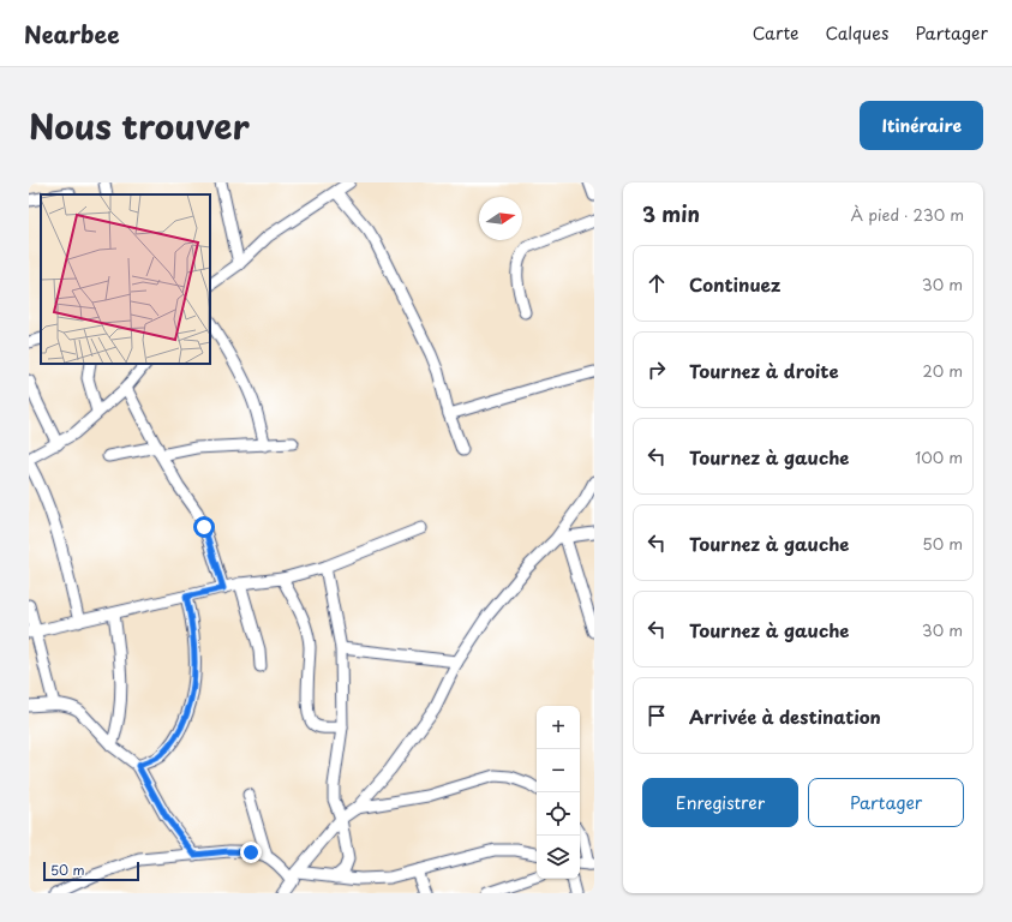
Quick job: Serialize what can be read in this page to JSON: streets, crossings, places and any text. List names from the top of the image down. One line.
{"scale_bar":"50 m","north":"right","page":{"header":"Nearbee","nav":["Carte","Calques","Partager"],"title":"Nous trouver","buttons":["Itinéraire",["Enregistrer","Partager"]],"heading":["3 min","À pied · 230 m"],"list":[["Continuez","30 m"],["Tournez à droite","20 m"],["Tournez à gauche","100 m"],["Tournez à gauche","50 m"],["Tournez à gauche","30 m"],"Arrivée à destination"],"map_buttons":["+","−"],"scale":"50 m"}}
